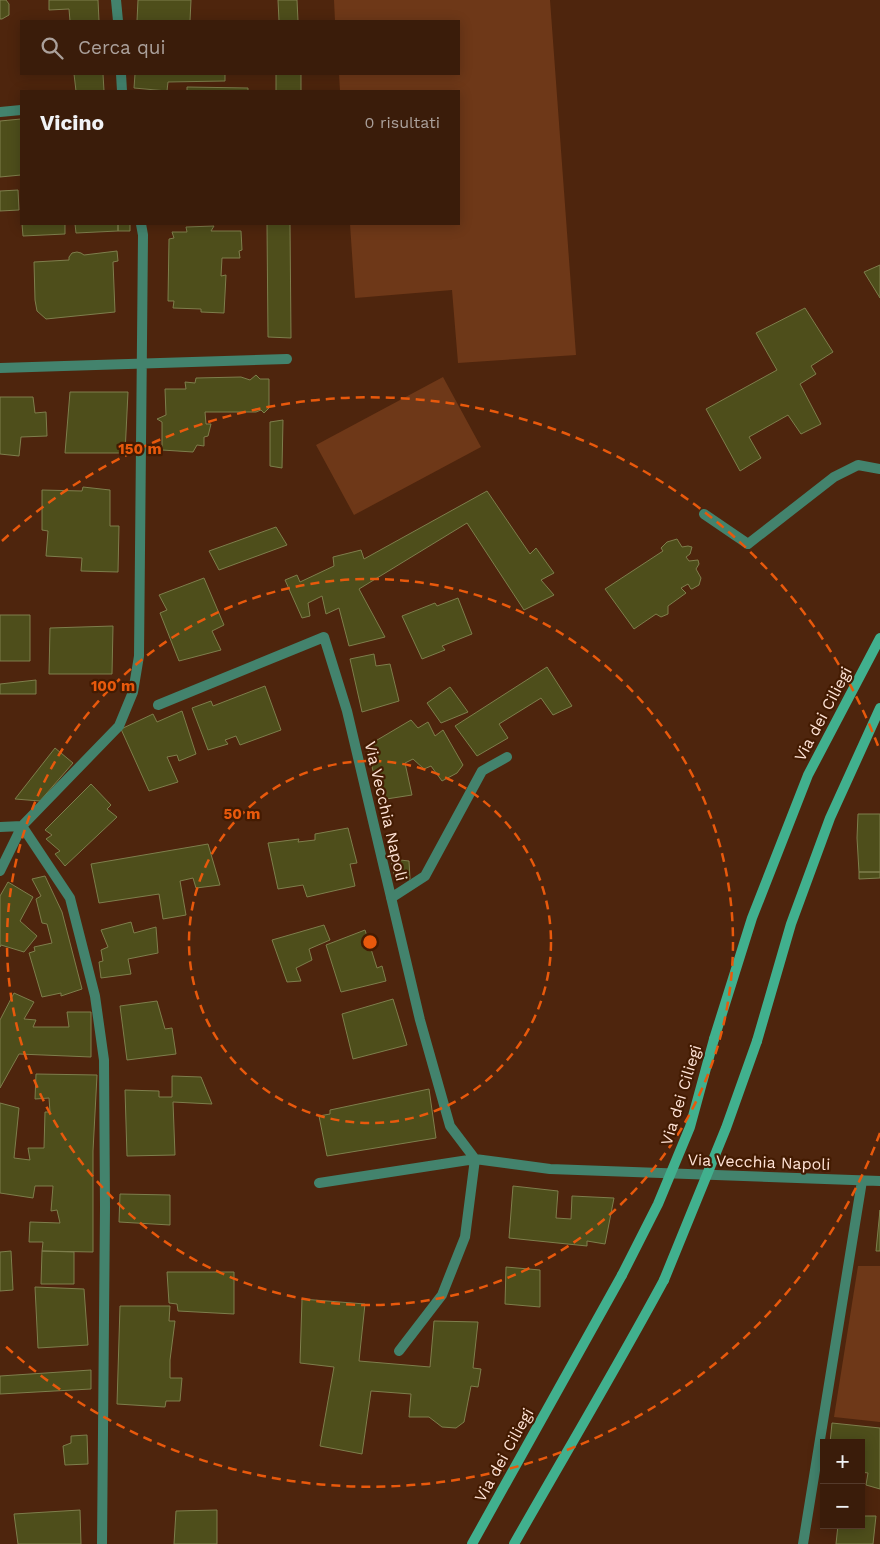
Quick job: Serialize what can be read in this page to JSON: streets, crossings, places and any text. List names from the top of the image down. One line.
{"streets":{"main road":["Via dei Ciliegi"],"street":["Via Vecchia Napoli"]},"page":{"search":"Cerca qui","heading":["Vicino","0 risultati"],"map_buttons":["+","−"]},"rings":["150 m","100 m","50 m"]}
